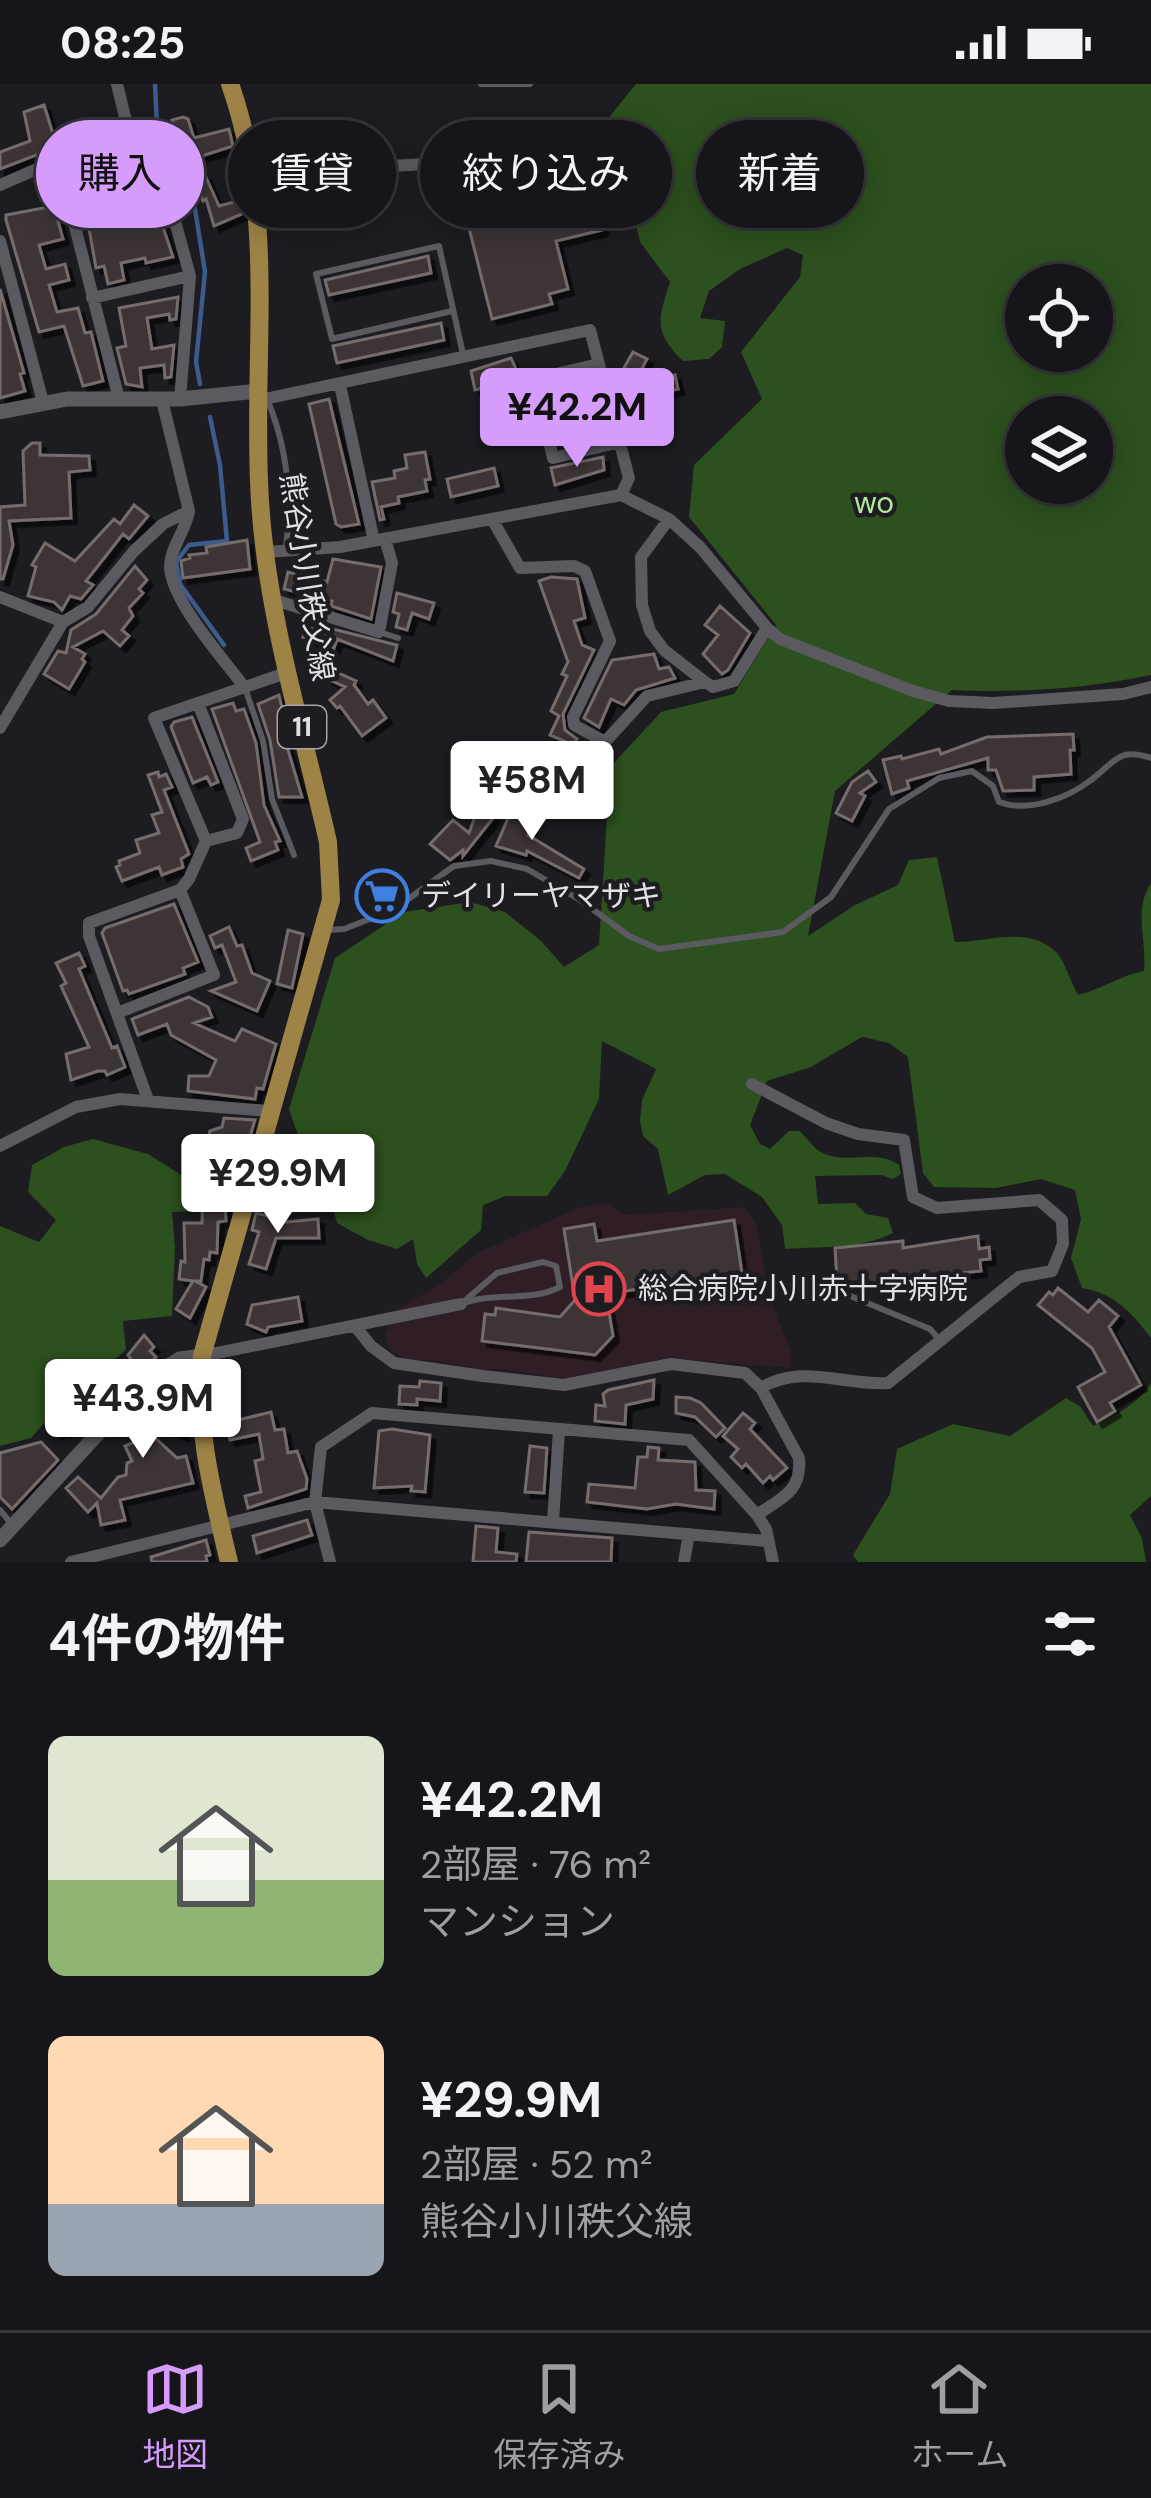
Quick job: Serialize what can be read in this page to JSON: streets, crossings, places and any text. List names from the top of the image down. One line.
{"streets":{"main road":["熊谷小川秩父線","11"]},"parks":["wo"],"places":{"supermarket":["デイリーヤマザキ"],"hospital":["総合病院小川赤十字病院"]},"page":{"status":"08:25","chip":["購入","賃貸","絞り込み","新着"],"price":["¥42.2M","¥58M","¥29.9M","¥43.9M"],"heading":"4件の物件","list":[{"name":"¥42.2M","note":"2部屋 · 76 m² · マンション"},{"name":"¥29.9M","note":"2部屋 · 52 m² · 熊谷小川秩父線"}],"tabs":["地図","保存済み","ホーム"]}}
